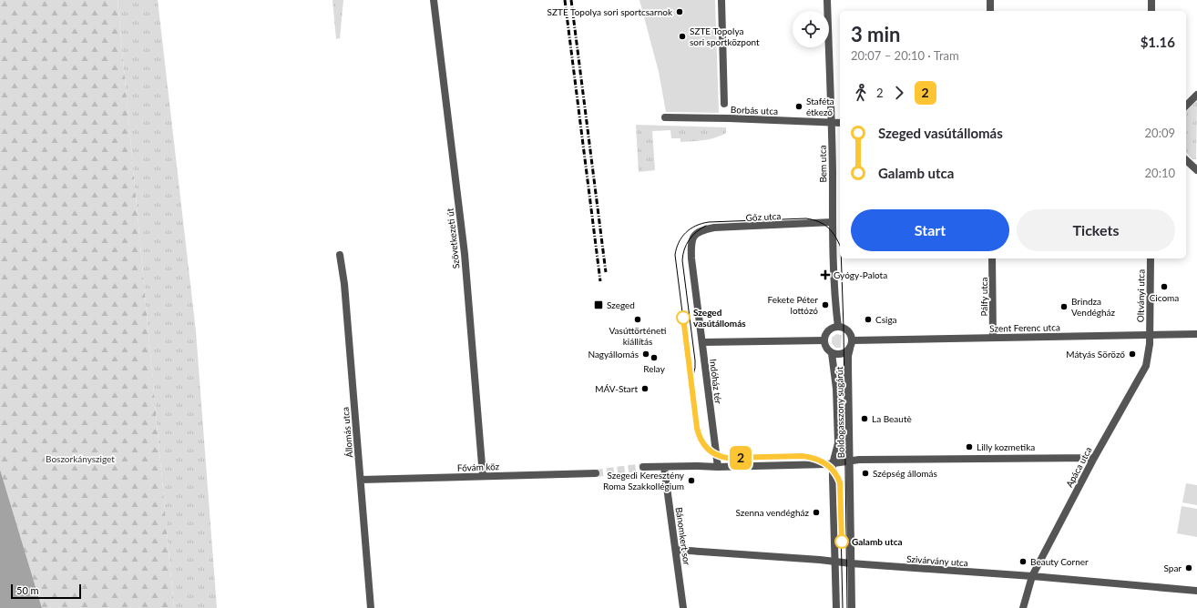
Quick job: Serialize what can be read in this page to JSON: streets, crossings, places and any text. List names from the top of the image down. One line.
{"streets":{"street":["Borbás utca","Bem utca","Gőz utca","Szövetkezeti út","Oltványi utca","Pálfy utca","Szent Ferenc utca","Indóház tér","Boldogasszony sugárút","Állomás utca","Fővám köz","Apáca utca","Bánomkert sor","Szivárvány utca"]},"crossings":[["Borbás utca","Bem utca"],["Bem utca","Gőz utca"],["Bem utca","Szent Ferenc utca"],["Bem utca","Boldogasszony sugárút"],["Gőz utca","Indóház tér"],["Szövetkezeti út","Fővám köz"],["Oltványi utca","Szent Ferenc utca"],["Oltványi utca","Apáca utca"],["Pálfy utca","Szent Ferenc utca"],["Szent Ferenc utca","Boldogasszony sugárút"],["Szent Ferenc utca","Apáca utca"],["Boldogasszony sugárút","Szivárvány utca"],["Állomás utca","Fővám köz"],["Apáca utca","Szivárvány utca"],["Bánomkert sor","Szivárvány utca"]],"parks":["Boszorkánysziget"],"places":{"other":["SZTE Topolya sori sportcsarnok","SZTE Topolya sori sportközpont","Staféta étkező","Cicoma","Fekete Péter lottózó","Brindza Vendégház","Szeged vasútállomás","Vasúttörténeti kiállítás","Csiga","Nagyállomás","Mátyás Söröző","Relay","MÁV-Start","La Beautè","Lilly kozmetika","Szépség állomás","Szegedi Keresztény Roma Szakkollégium","Szenna vendégház","Galamb utca","Beauty Corner","Spar"],"health":["Gyógy-Palota"],"transit":["Szeged"]},"lines":["tram line 2"],"scale_bar":"50 m","page":{"on_map":"2","heading":["3 min","20:07 – 20:10 · Tram","$1.16"],"legs":["2","2"],"list":[{"name":"Szeged vasútállomás","value":"20:09"},{"name":"Galamb utca","value":"20:10"}],"buttons":["Start","Tickets"],"scale":"50 m"}}
